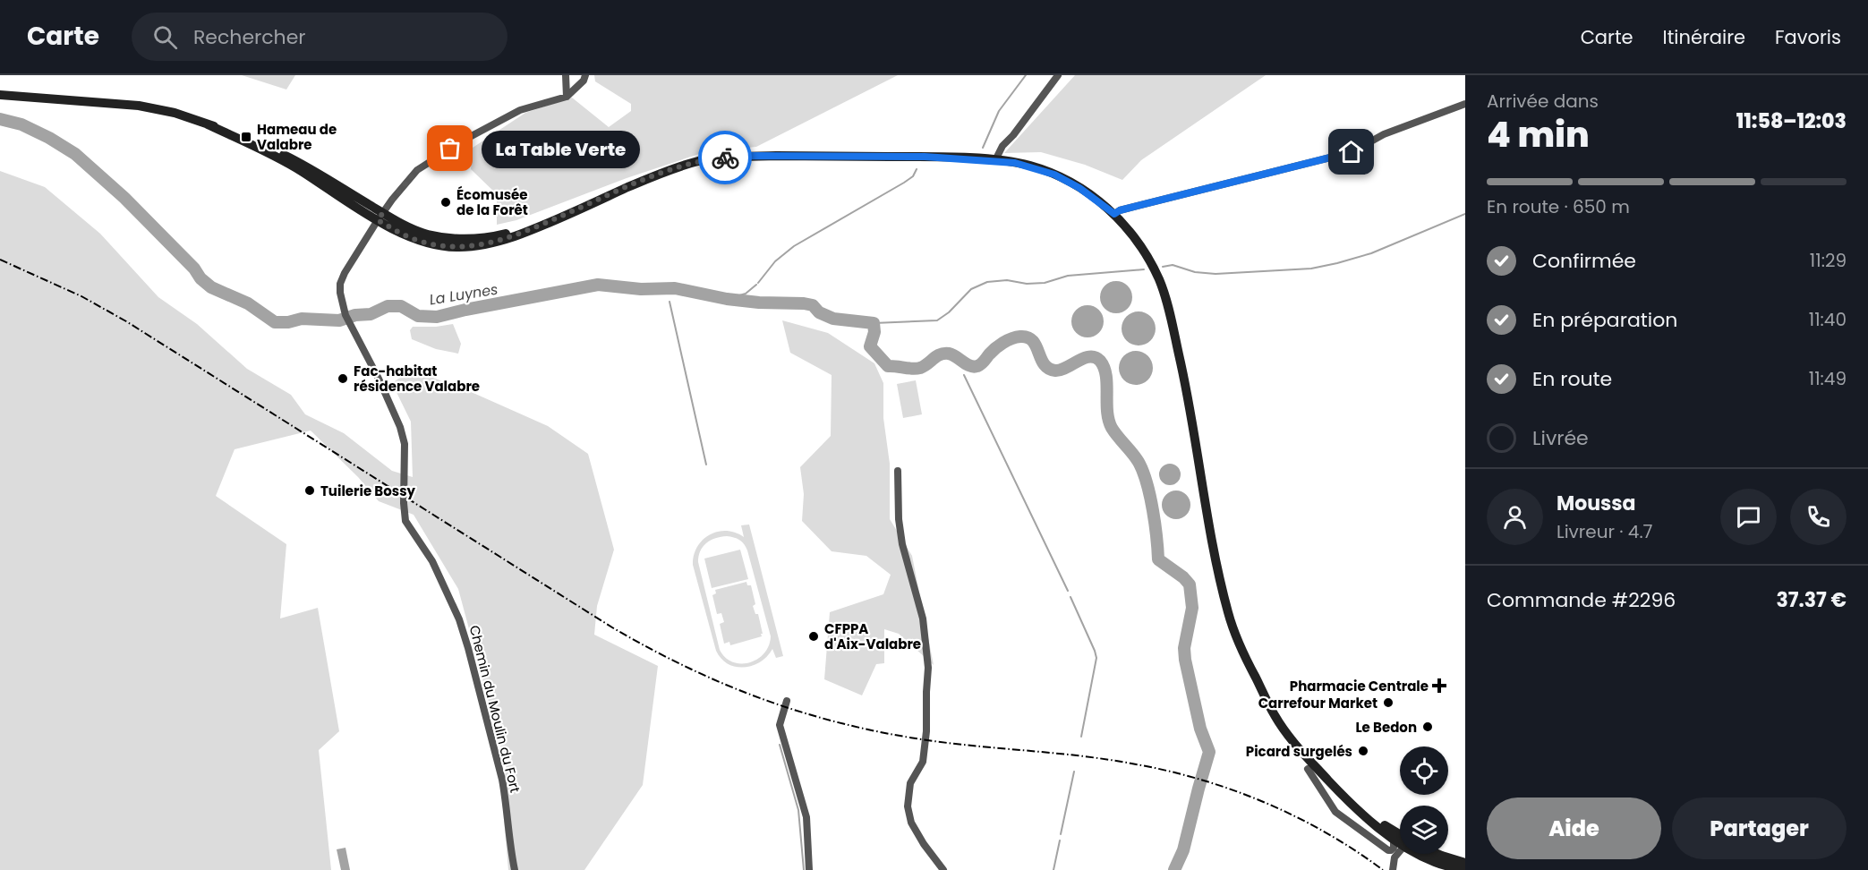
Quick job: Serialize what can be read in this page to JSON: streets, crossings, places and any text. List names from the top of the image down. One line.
{"streets":{"street":["Chemin du Moulin du Fort"]},"water":["La Luynes"],"places":{"transit":["Hameau de Valabre"],"other":["La Table Verte","Écomusée de la Forêt","Fac-habitat résidence Valabre","Tuilerie Bossy","CFPPA d'Aix-Valabre","Carrefour Market","Le Bedon","Picard surgelés"],"health":["Pharmacie Centrale"]},"page":{"header":"Carte","search":"Rechercher","nav":["Carte","Itinéraire","Favoris"],"heading":["4 min","Arrivée dans","11:58–12:03"],"panel":["Moussa","Livreur · 4.7","Commande #2296","37.37 €"],"bubble":"La Table Verte","bar":"En route · 650 m","list":[["Confirmée","11:29"],["En préparation","11:40"],["En route","11:49"],"Livrée"],"buttons":["Aide","Partager"]}}
